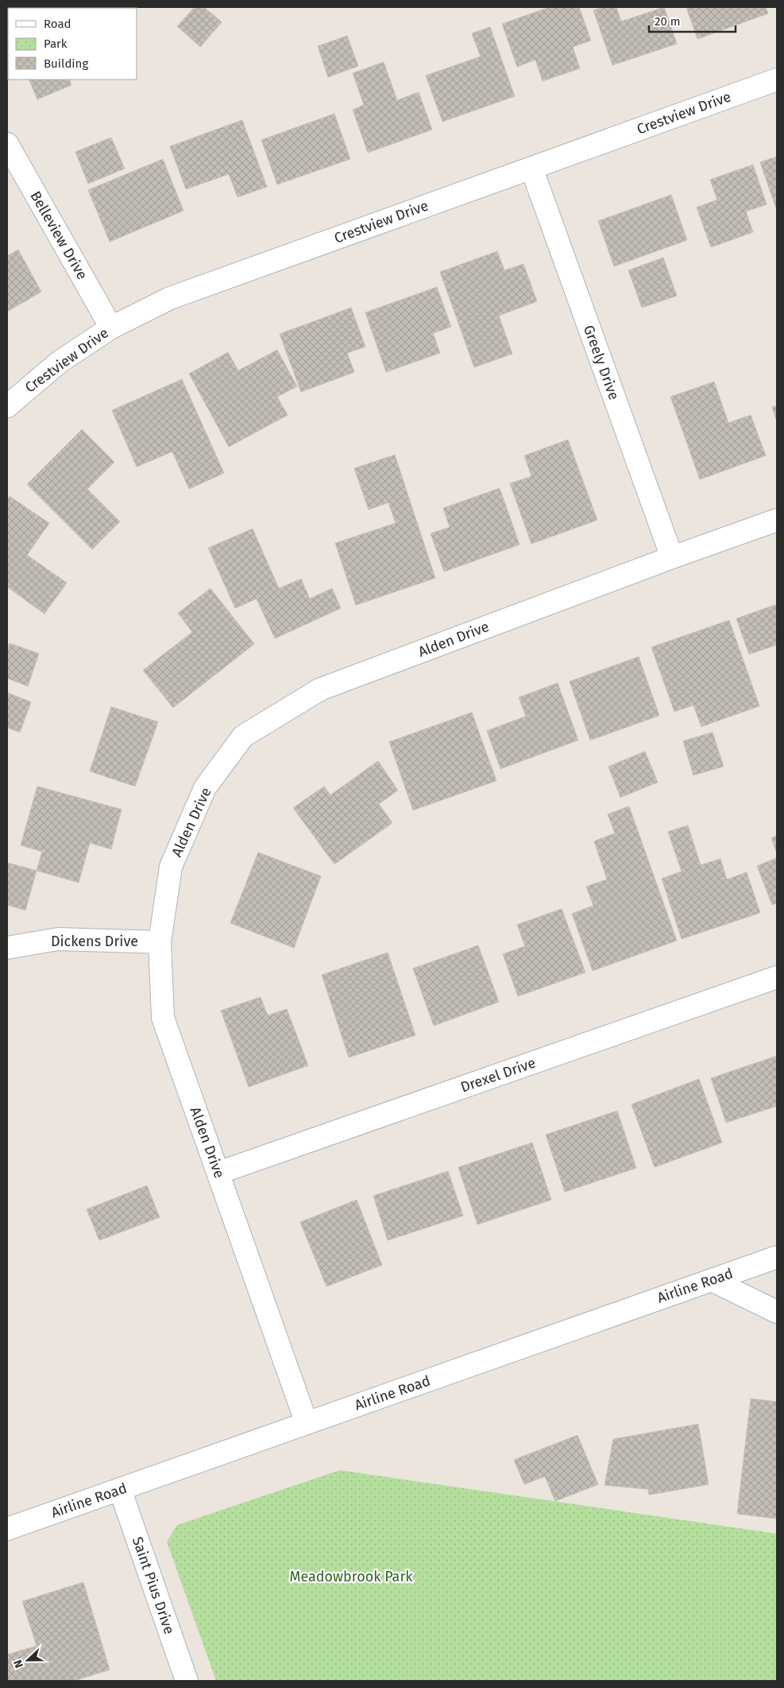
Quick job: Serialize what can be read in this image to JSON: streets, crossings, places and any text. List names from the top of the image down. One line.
{"streets":{"street":["Crestview Drive","Belleview Drive","Greely Drive","Alden Drive","Dickens Drive","Drexel Drive","Airline Road","Saint Pius Drive"]},"crossings":[["Crestview Drive","Belleview Drive"],["Crestview Drive","Greely Drive"],["Greely Drive","Alden Drive"],["Alden Drive","Dickens Drive"],["Alden Drive","Drexel Drive"],["Alden Drive","Airline Road"],["Airline Road","Saint Pius Drive"]],"parks":["Meadowbrook Park"],"legend":["Road","Park","Building"],"scale_bar":"20 m","north":"left"}
